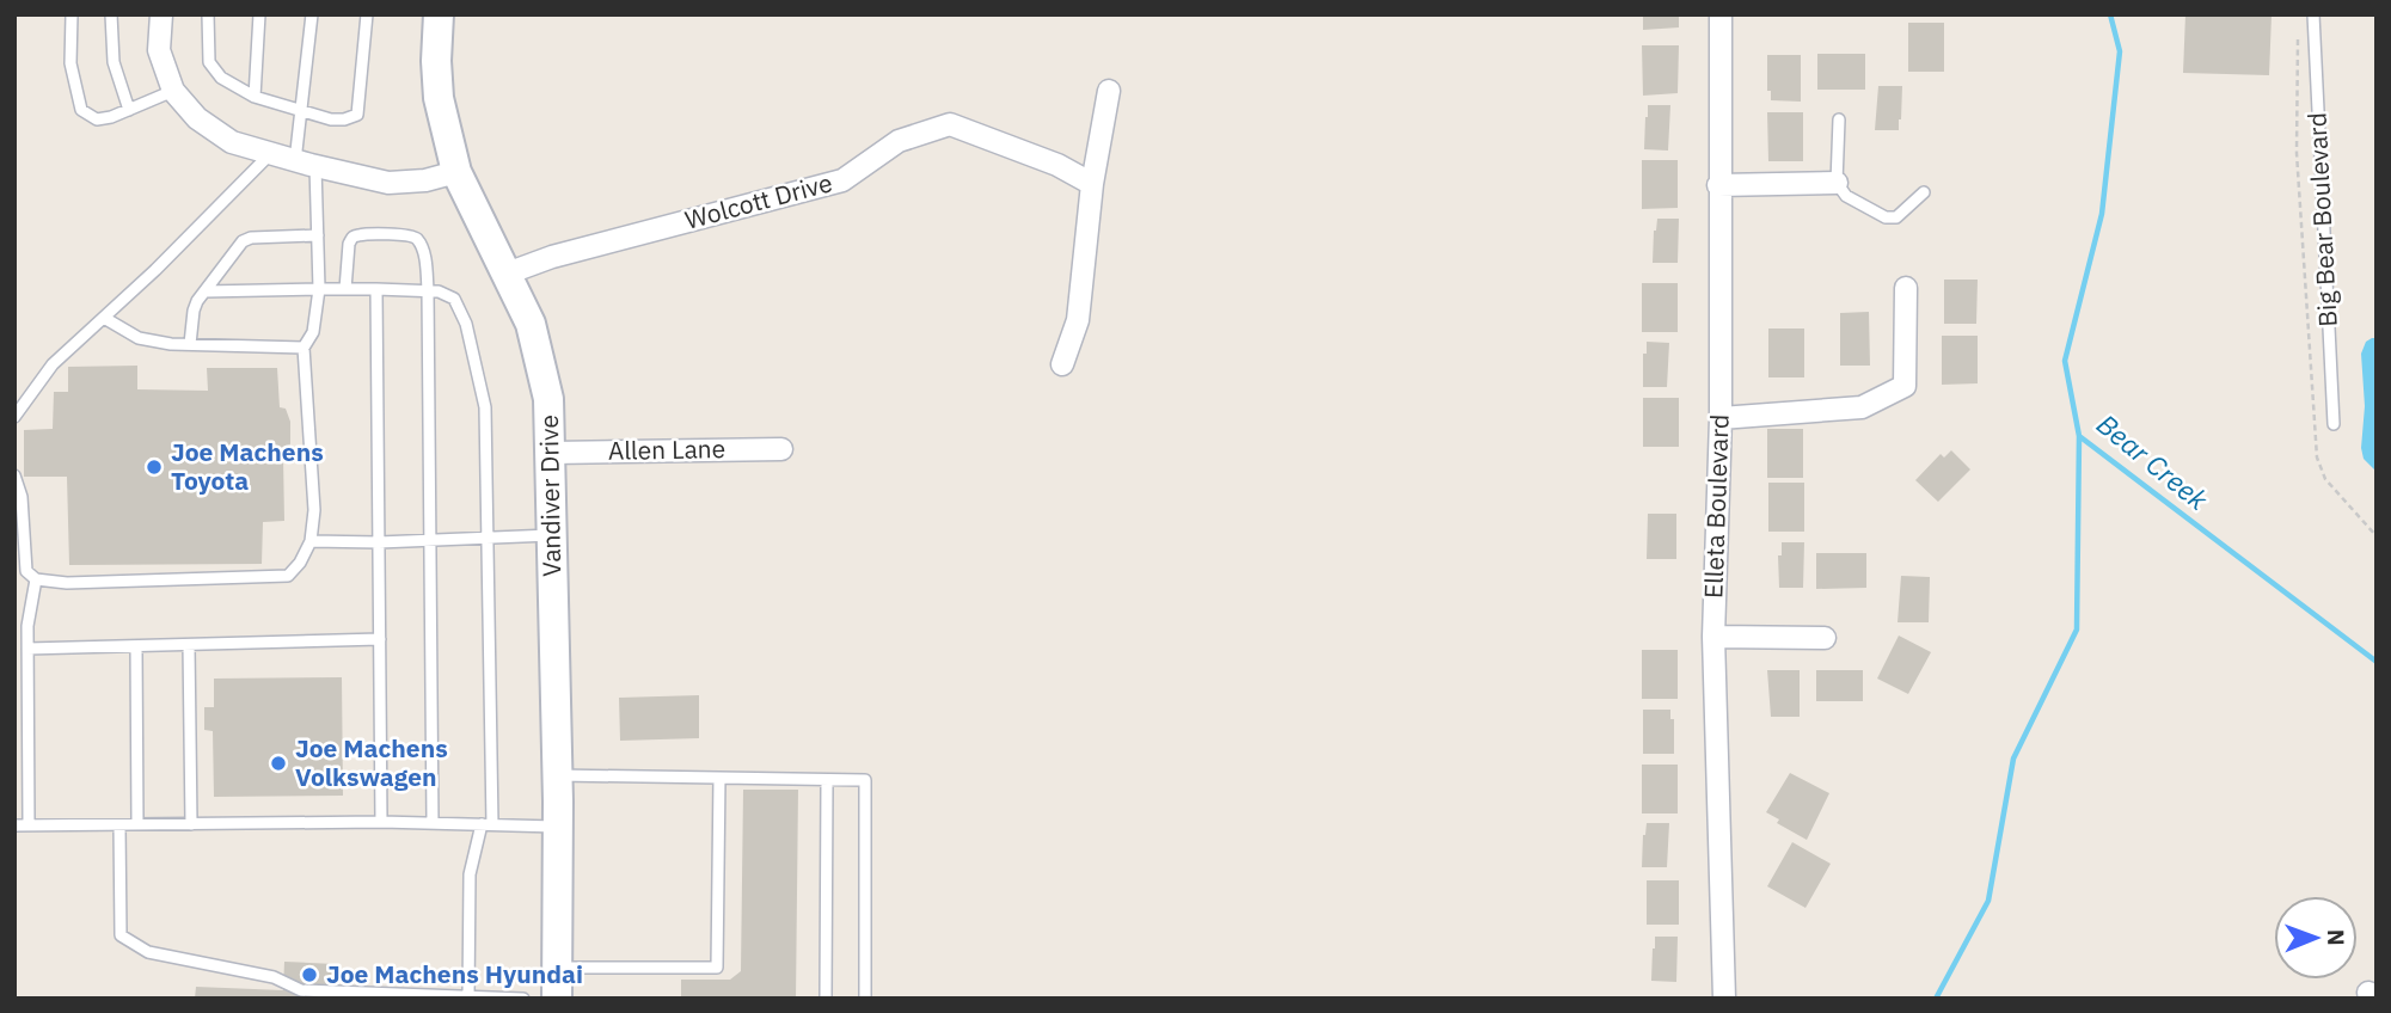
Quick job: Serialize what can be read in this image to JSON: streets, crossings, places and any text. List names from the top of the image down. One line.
{"streets":{"main road":["Vandiver Drive"],"street":["Wolcott Drive","Allen Lane","Elleta Boulevard"],"lane":["Big Bear Boulevard"]},"crossings":[["Wolcott Drive","Vandiver Drive"],["Allen Lane","Vandiver Drive"]],"water":["Bear Creek"],"places":["Joe Machens Toyota","Joe Machens Volkswagen","Joe Machens Hyundai"],"north":"right"}
